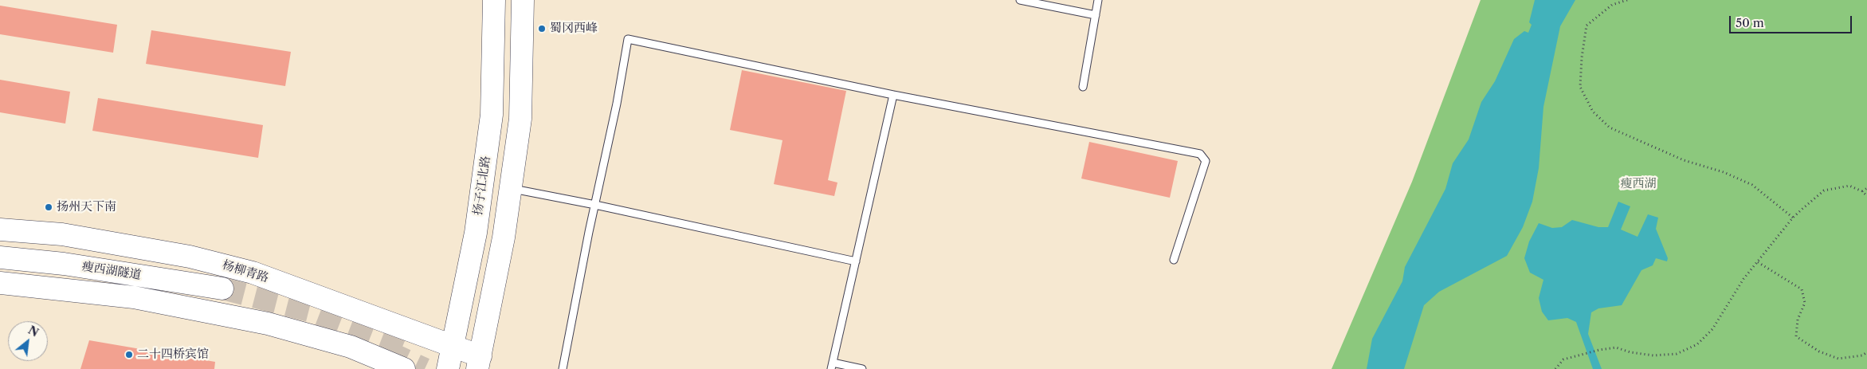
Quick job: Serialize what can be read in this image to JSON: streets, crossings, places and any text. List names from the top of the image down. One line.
{"streets":{"main road":["扬子江北路","瘦西湖隧道","杨柳青路"]},"crossings":[["扬子江北路","杨柳青路"]],"parks":["瘦西湖"],"places":["蜀冈西峰","扬州天下南","二十四桥宾馆"],"scale_bar":"50 m","north":"top right"}
